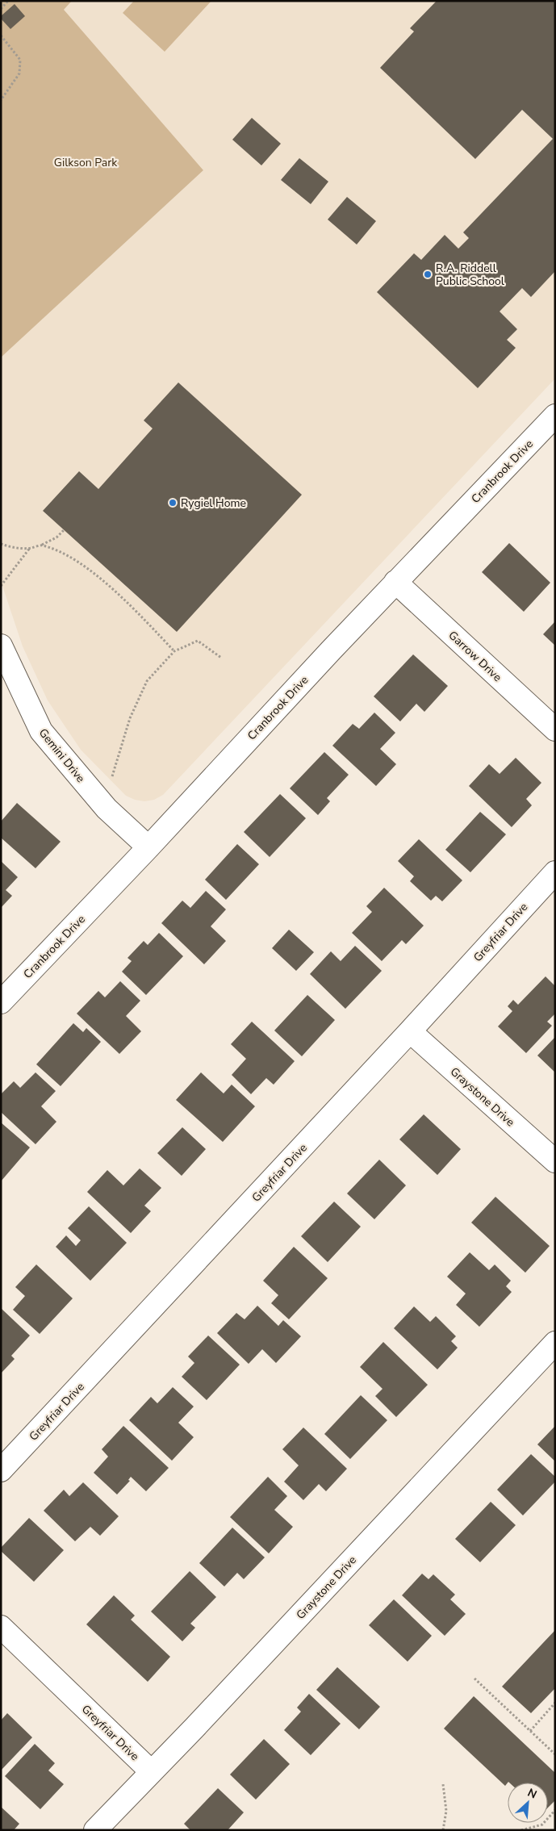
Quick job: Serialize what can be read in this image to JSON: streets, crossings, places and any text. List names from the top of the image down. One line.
{"streets":{"street":["Cranbrook Drive","Garrow Drive","Gemini Drive","Greyfriar Drive","Graystone Drive"]},"crossings":[["Cranbrook Drive","Garrow Drive"],["Cranbrook Drive","Gemini Drive"],["Greyfriar Drive","Graystone Drive"]],"parks":["Gilkson Park"],"places":["R.A. Riddell Public School","Rygiel Home"],"north":"top right"}
